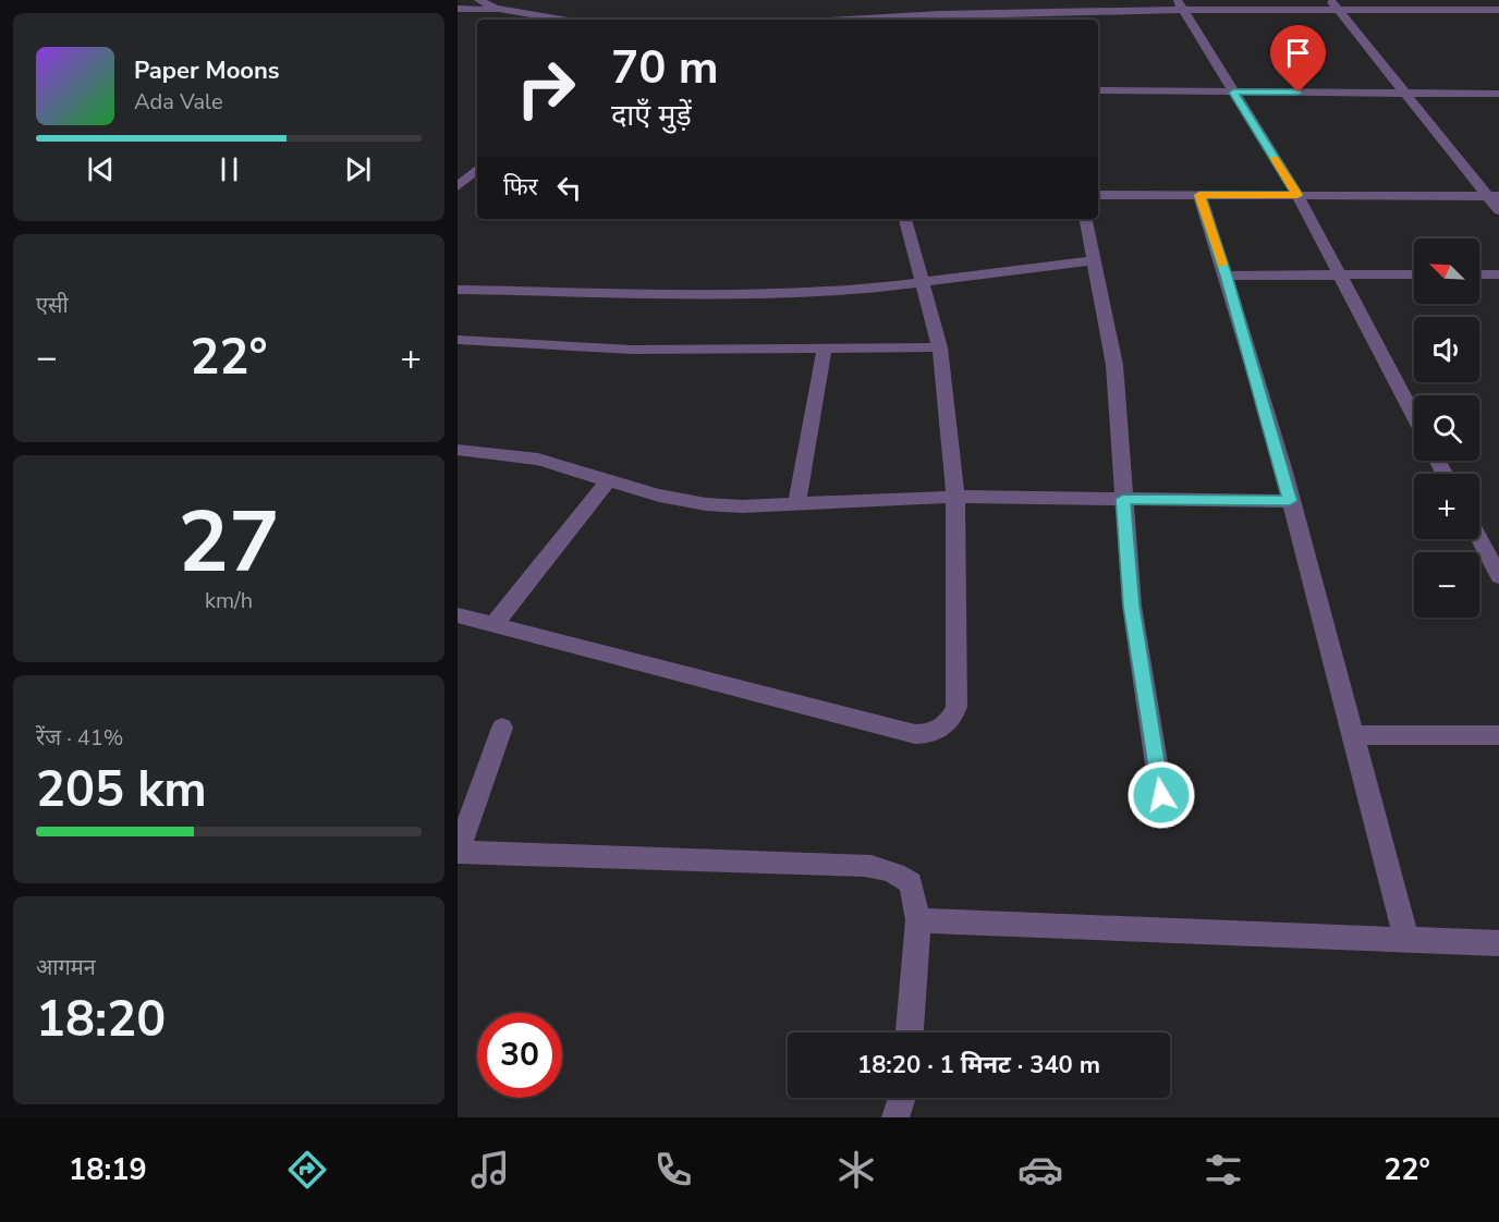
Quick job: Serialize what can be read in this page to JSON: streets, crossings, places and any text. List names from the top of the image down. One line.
{"north":"top left","page":{"turn":["70 m","दाएँ मुड़ें"],"song":["Paper Moons","Ada Vale"],"then":"फिर","tile":["एसी",["27","km/h"],["रेंज · 41%","205 km"],["आगमन","18:20"]],"map_buttons":["+","−"],"heat":["−","22°","+"],"limit":"30","trip":"18:20 · 1 मिनट · 340 m","tabs":["18:19","22°"]}}
